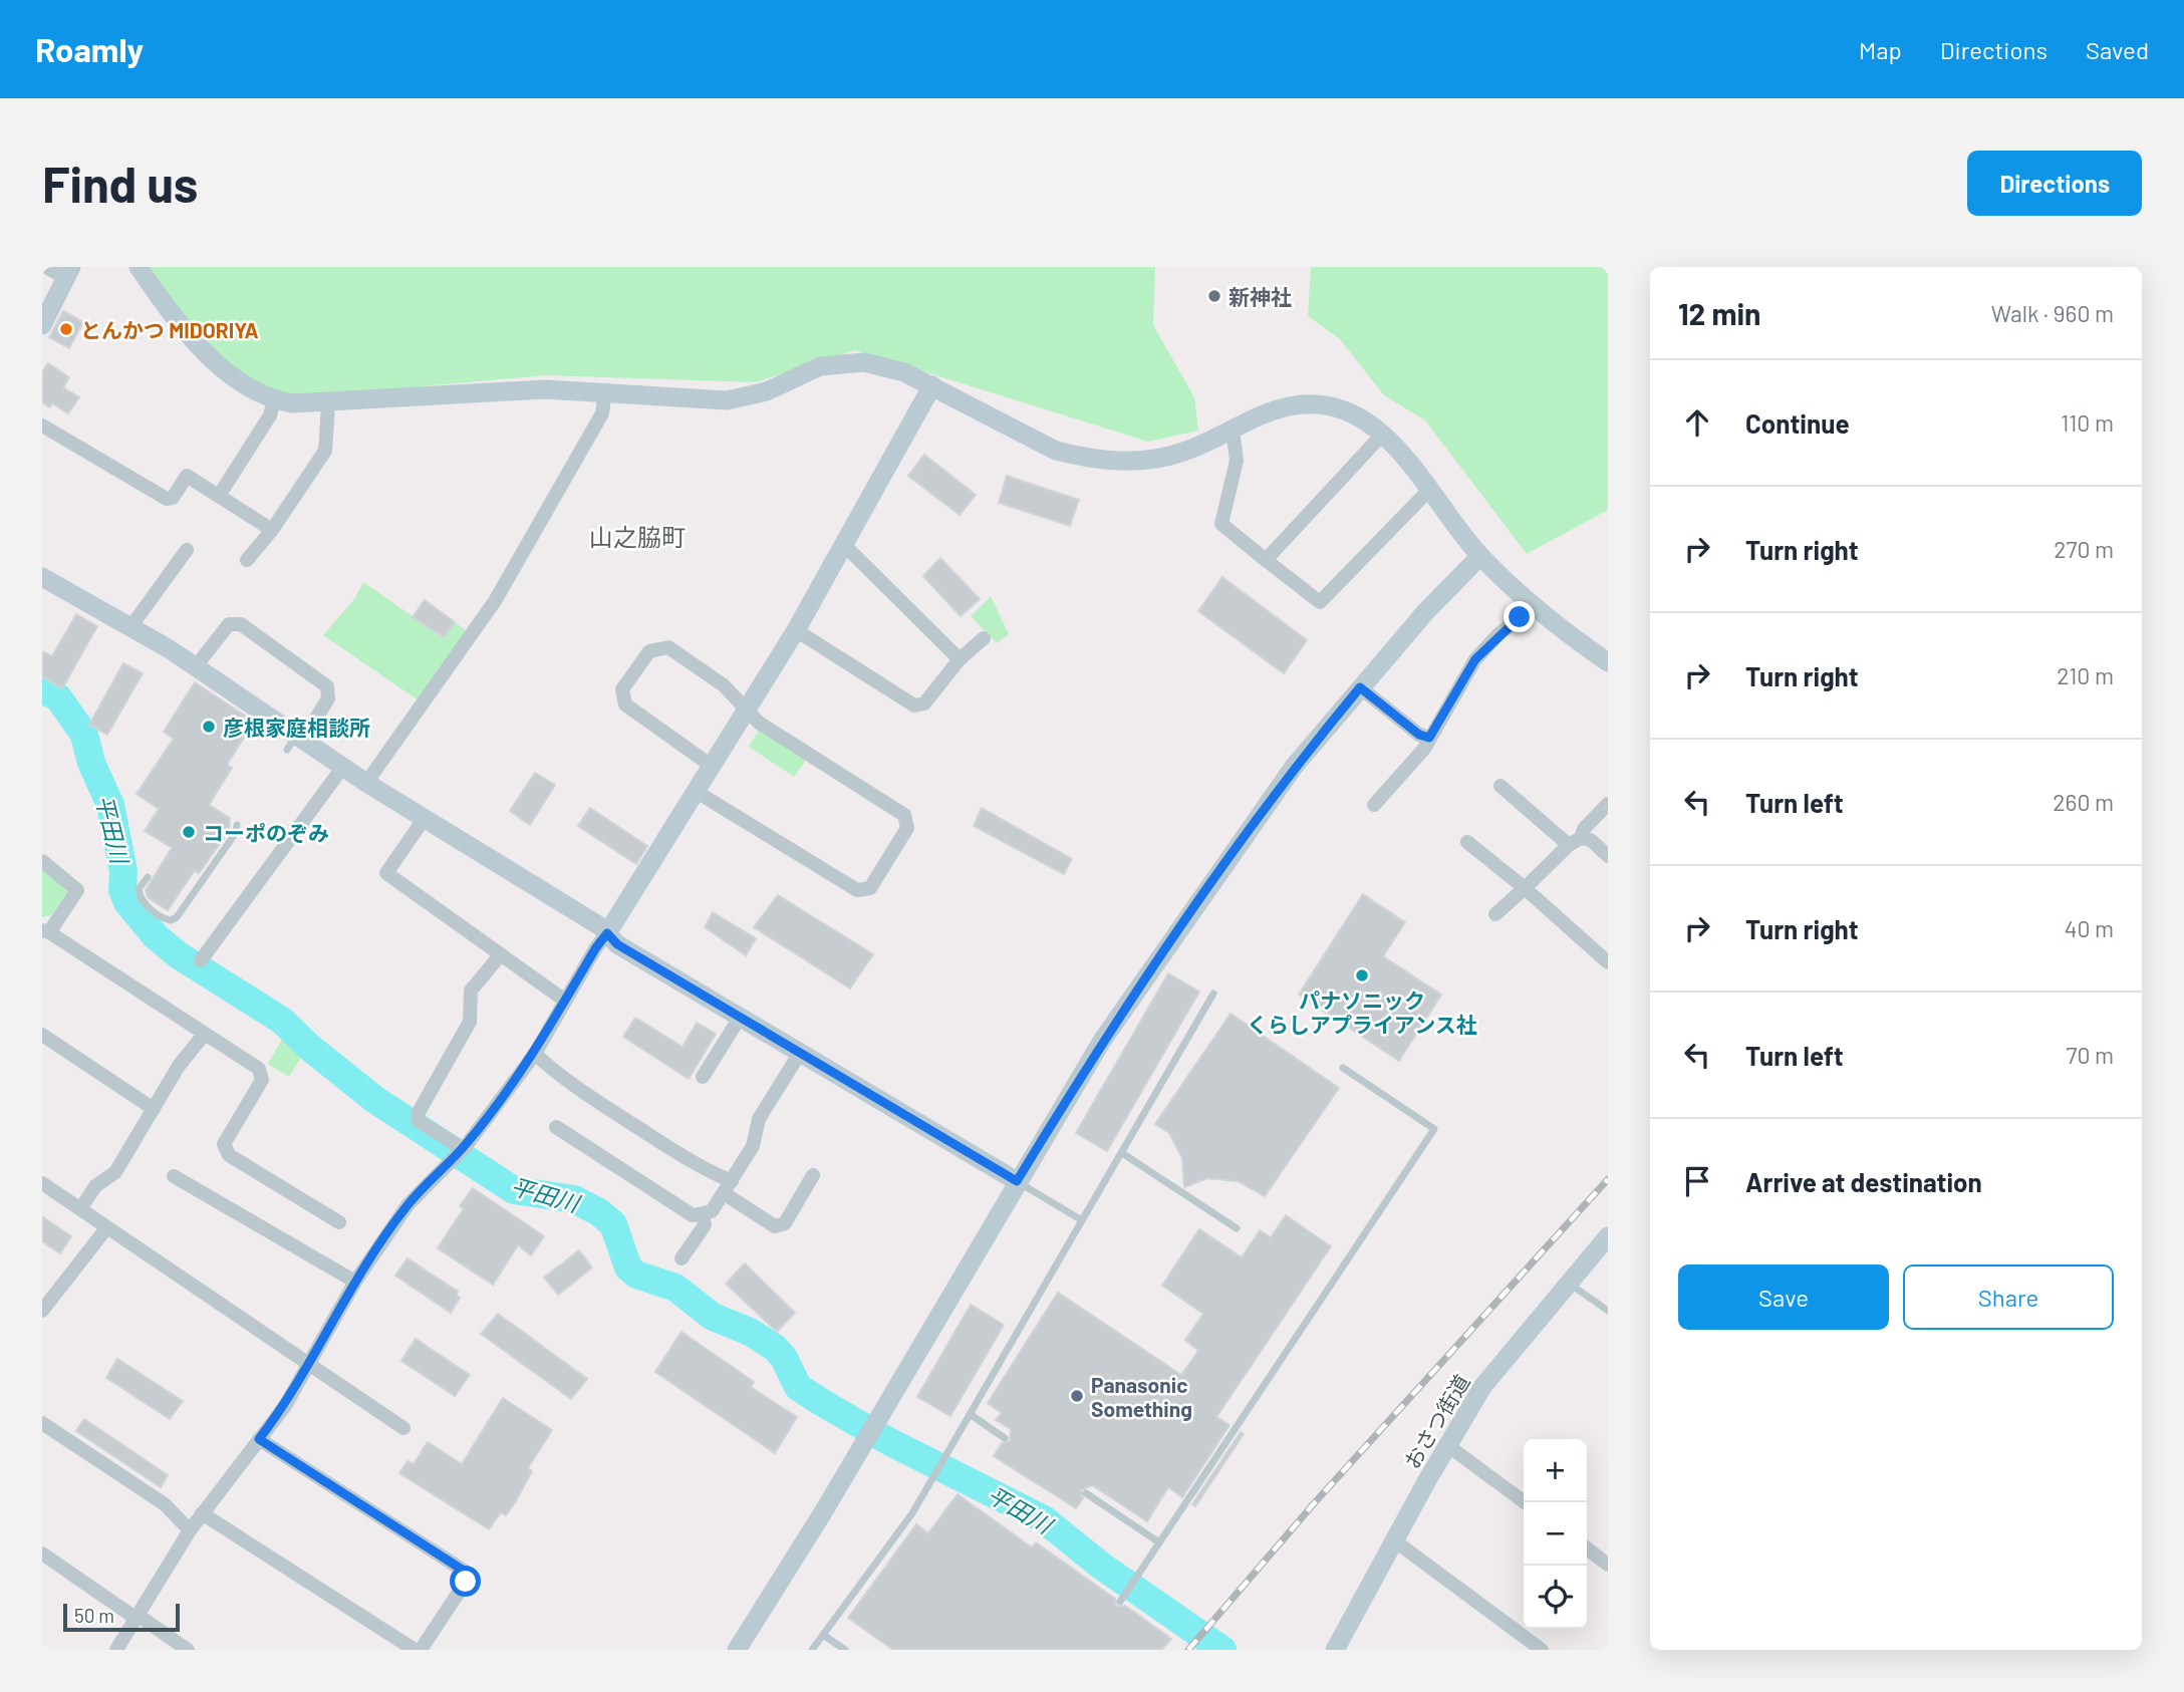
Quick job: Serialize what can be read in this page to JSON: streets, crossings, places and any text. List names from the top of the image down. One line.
{"streets":{"street":["おさつ街道"]},"districts":["山之脇町"],"water":["平田川"],"places":["新神社","とんかつ MIDORIYA","彦根家庭相談所","コーポのぞみ","パナソニック くらしアプライアンス社","Panasonic Something"],"scale_bar":"50 m","page":{"header":"Roamly","nav":["Map","Directions","Saved"],"buttons":["Directions",["Save","Share"]],"title":"Find us","heading":["12 min","Walk · 960 m"],"list":[["Continue","110 m"],["Turn right","270 m"],["Turn right","210 m"],["Turn left","260 m"],["Turn right","40 m"],["Turn left","70 m"],"Arrive at destination"],"map_buttons":["+","−"],"scale":"50 m"}}
